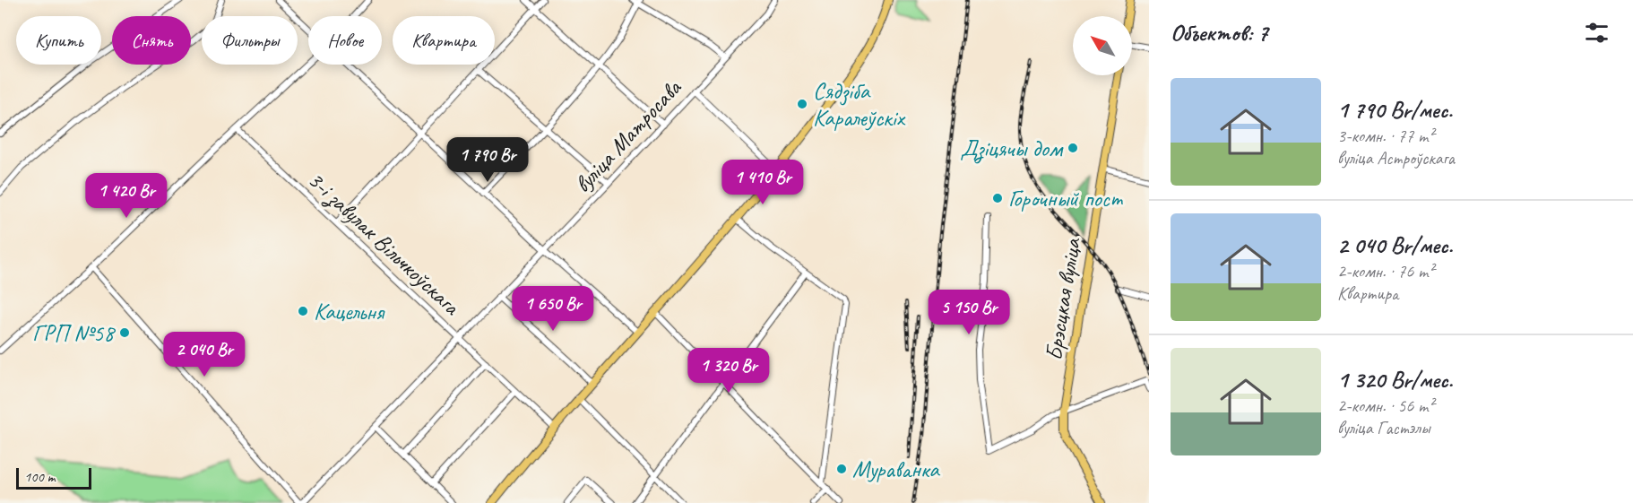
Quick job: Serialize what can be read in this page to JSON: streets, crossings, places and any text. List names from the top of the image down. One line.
{"streets":{"main road":["Брэсцкая вуліца"],"street":["вуліца Матросава","3-і завулак Вільчкоўскага"]},"crossings":[["вуліца Матросава","3-і завулак Вільчкоўскага"]],"places":["Сядзіба Каралеўскіх","Дзіцячы дом","Горочный пост","Кацельня","ГРП №58","Мураванка"],"scale_bar":"100 m","north":"top left","page":{"heading":"Объектов: 7","chip":["Купить","Снять","Фильтры","Новое","Квартира"],"list":[{"name":"1 790 Br/мес.","note":"3-комн. · 77 m² · вуліца Астроўскага"},{"name":"2 040 Br/мес.","note":"2-комн. · 76 m² · Квартира"},{"name":"1 320 Br/мес.","note":"2-комн. · 56 m² · вуліца Гастэлы"}],"price":["1 790 Br","1 410 Br","1 420 Br","1 650 Br","5 150 Br","2 040 Br","1 320 Br"],"scale":"100 m"}}
